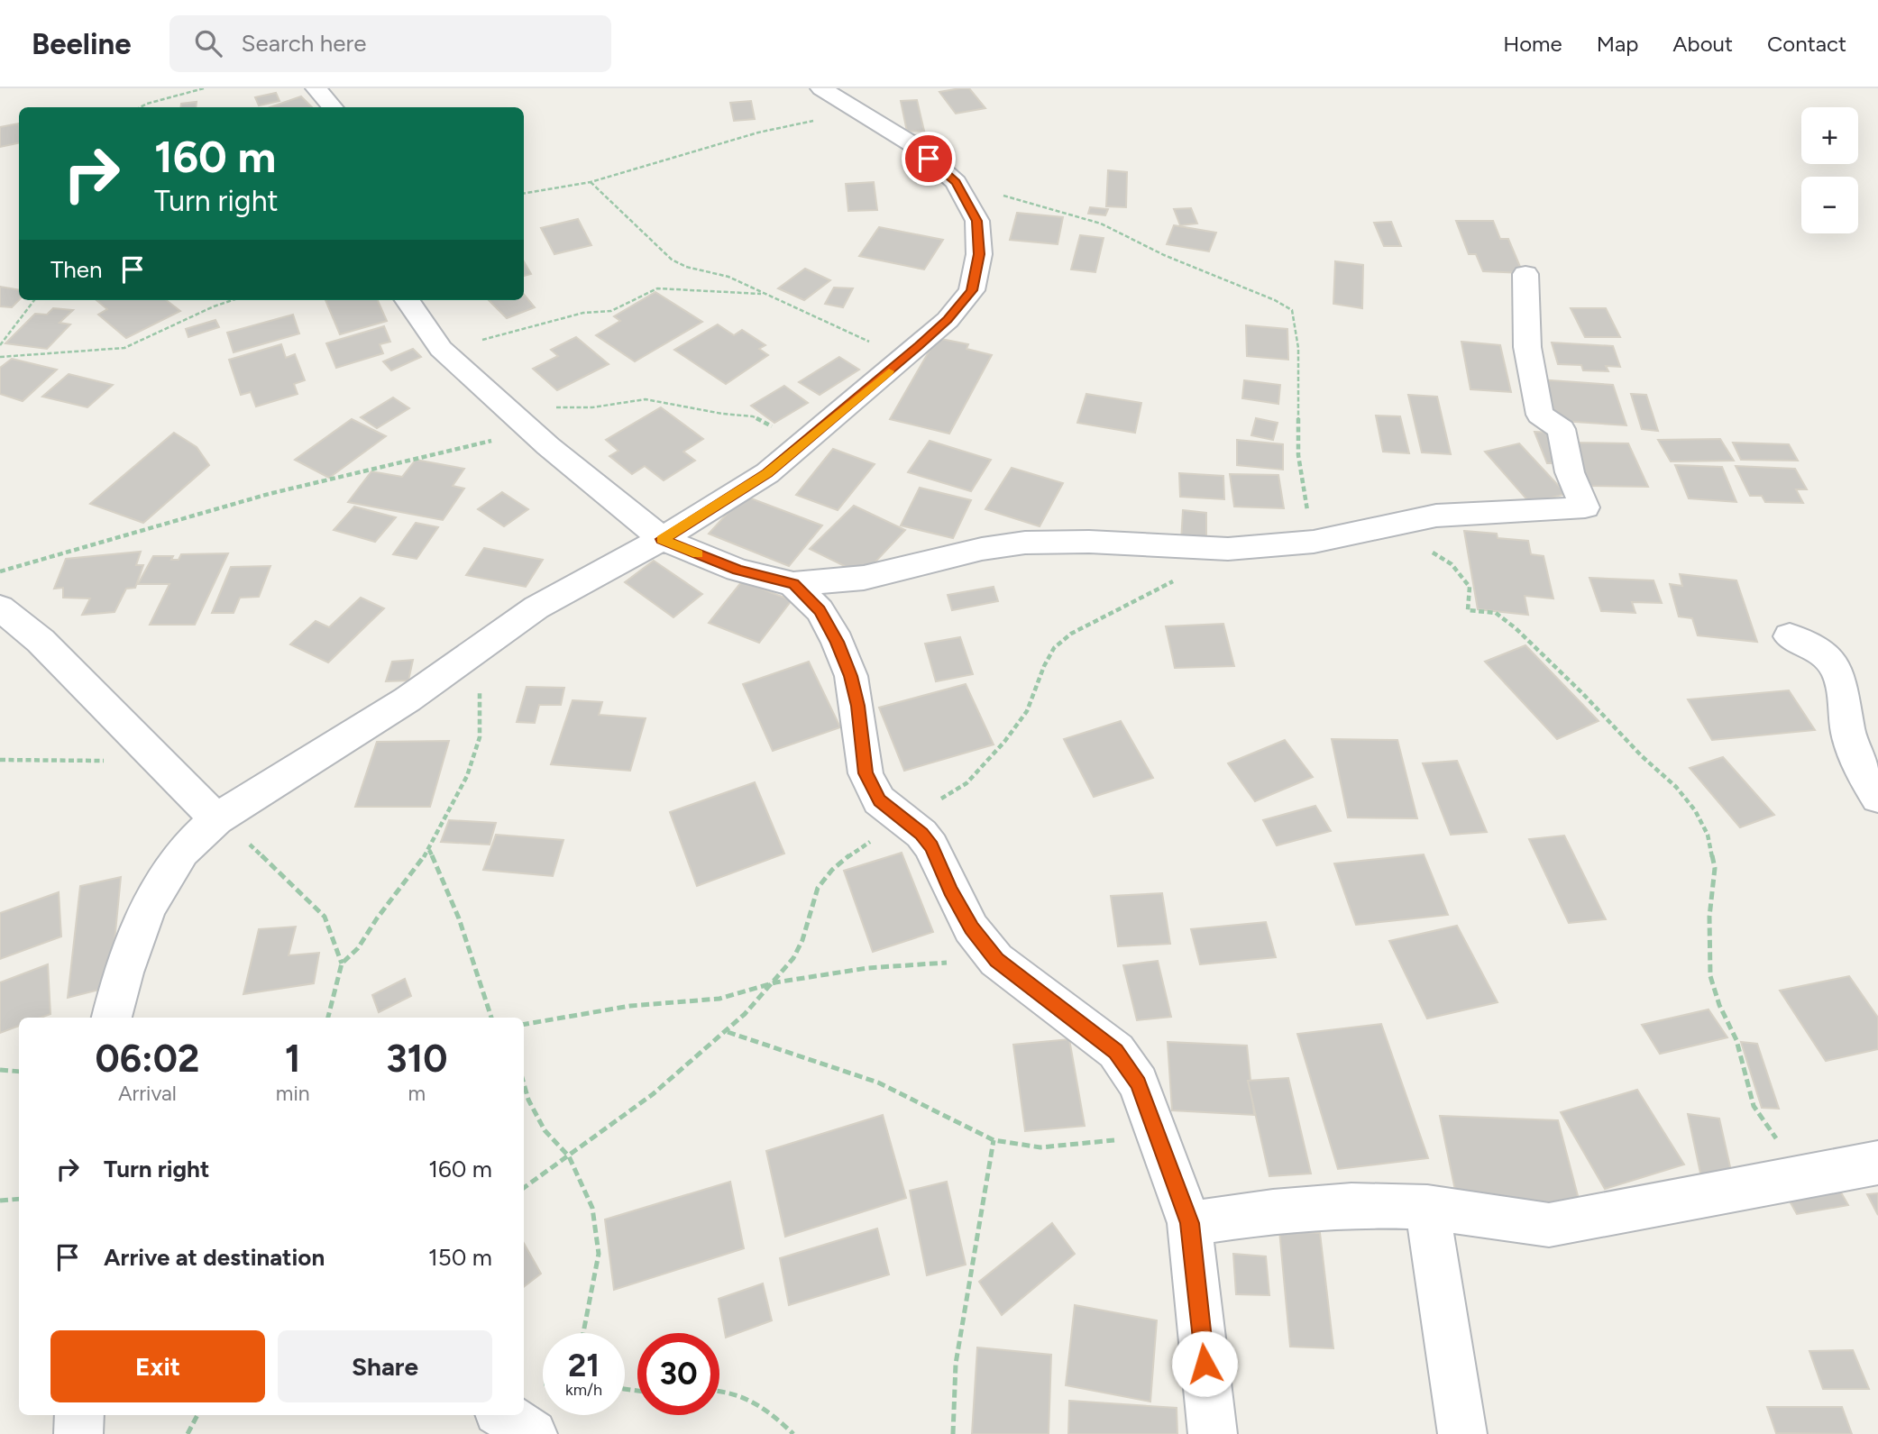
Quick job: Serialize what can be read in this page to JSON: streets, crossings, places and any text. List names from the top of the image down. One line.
{"page":{"header":"Beeline","search":"Search here","nav":["Home","Map","About","Contact"],"map_buttons":["+","−"],"turn":["160 m","Turn right"],"then":"Then","eta":["06:02","Arrival","1","min","310","m"],"list":[{"name":"Turn right","value":"160 m"},{"name":"Arrive at destination","value":"150 m"}],"buttons":["Exit","Share"],"speed":"21 km/h","limit":"30"}}
